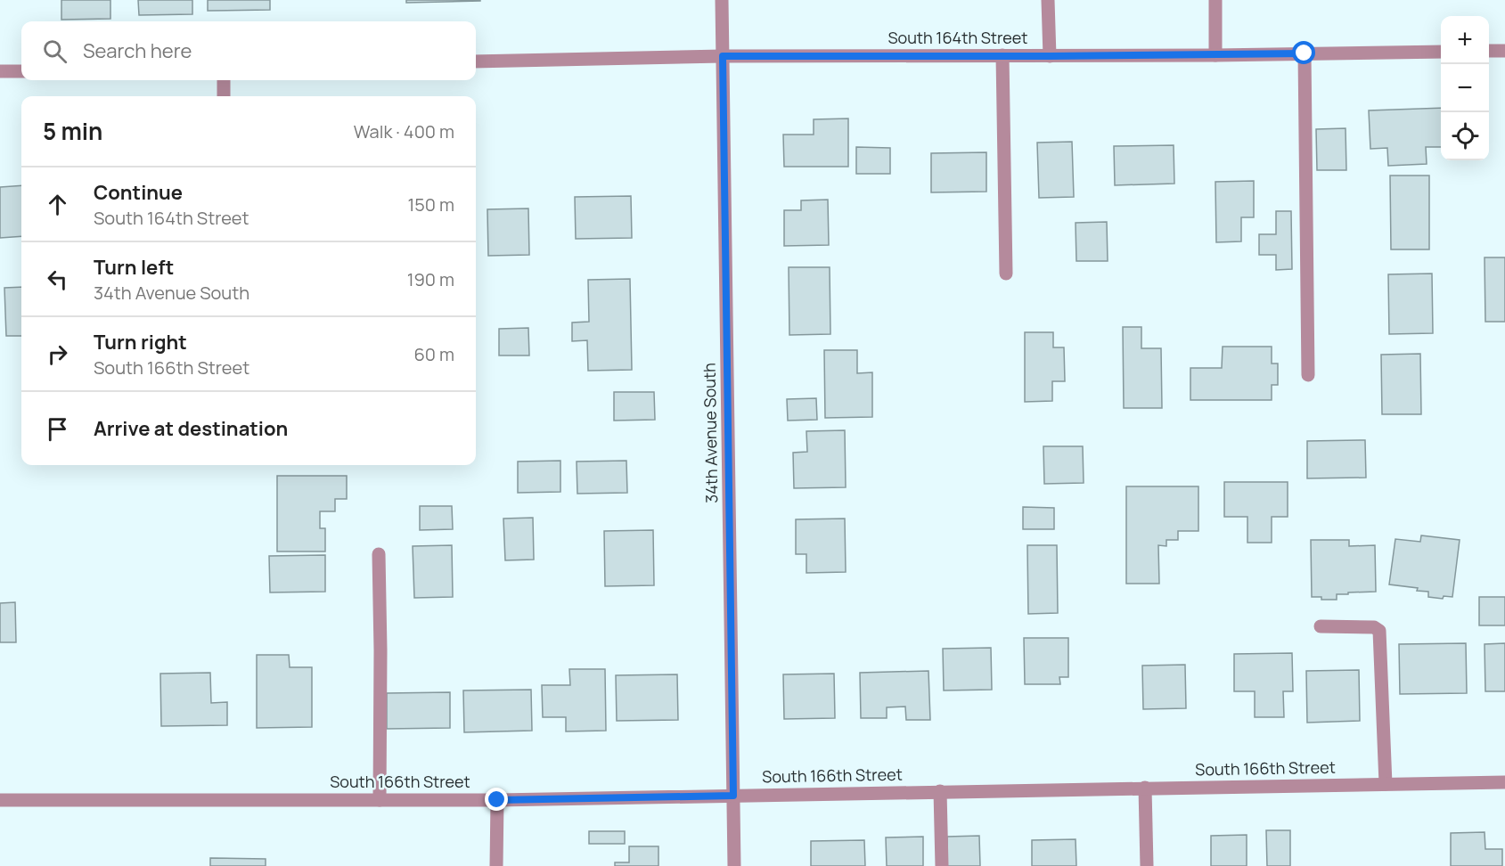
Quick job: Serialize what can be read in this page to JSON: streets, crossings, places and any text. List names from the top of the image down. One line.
{"streets":{"street":["South 164th Street","34th Avenue South","South 166th Street"]},"crossings":[["South 164th Street","34th Avenue South"],["34th Avenue South","South 166th Street"]],"page":{"map_buttons":["+","−"],"search":"Search here","heading":["5 min","Walk · 400 m"],"list":[["Continue","South 164th Street","150 m"],["Turn left","34th Avenue South","190 m"],["Turn right","South 166th Street","60 m"],"Arrive at destination"]}}
